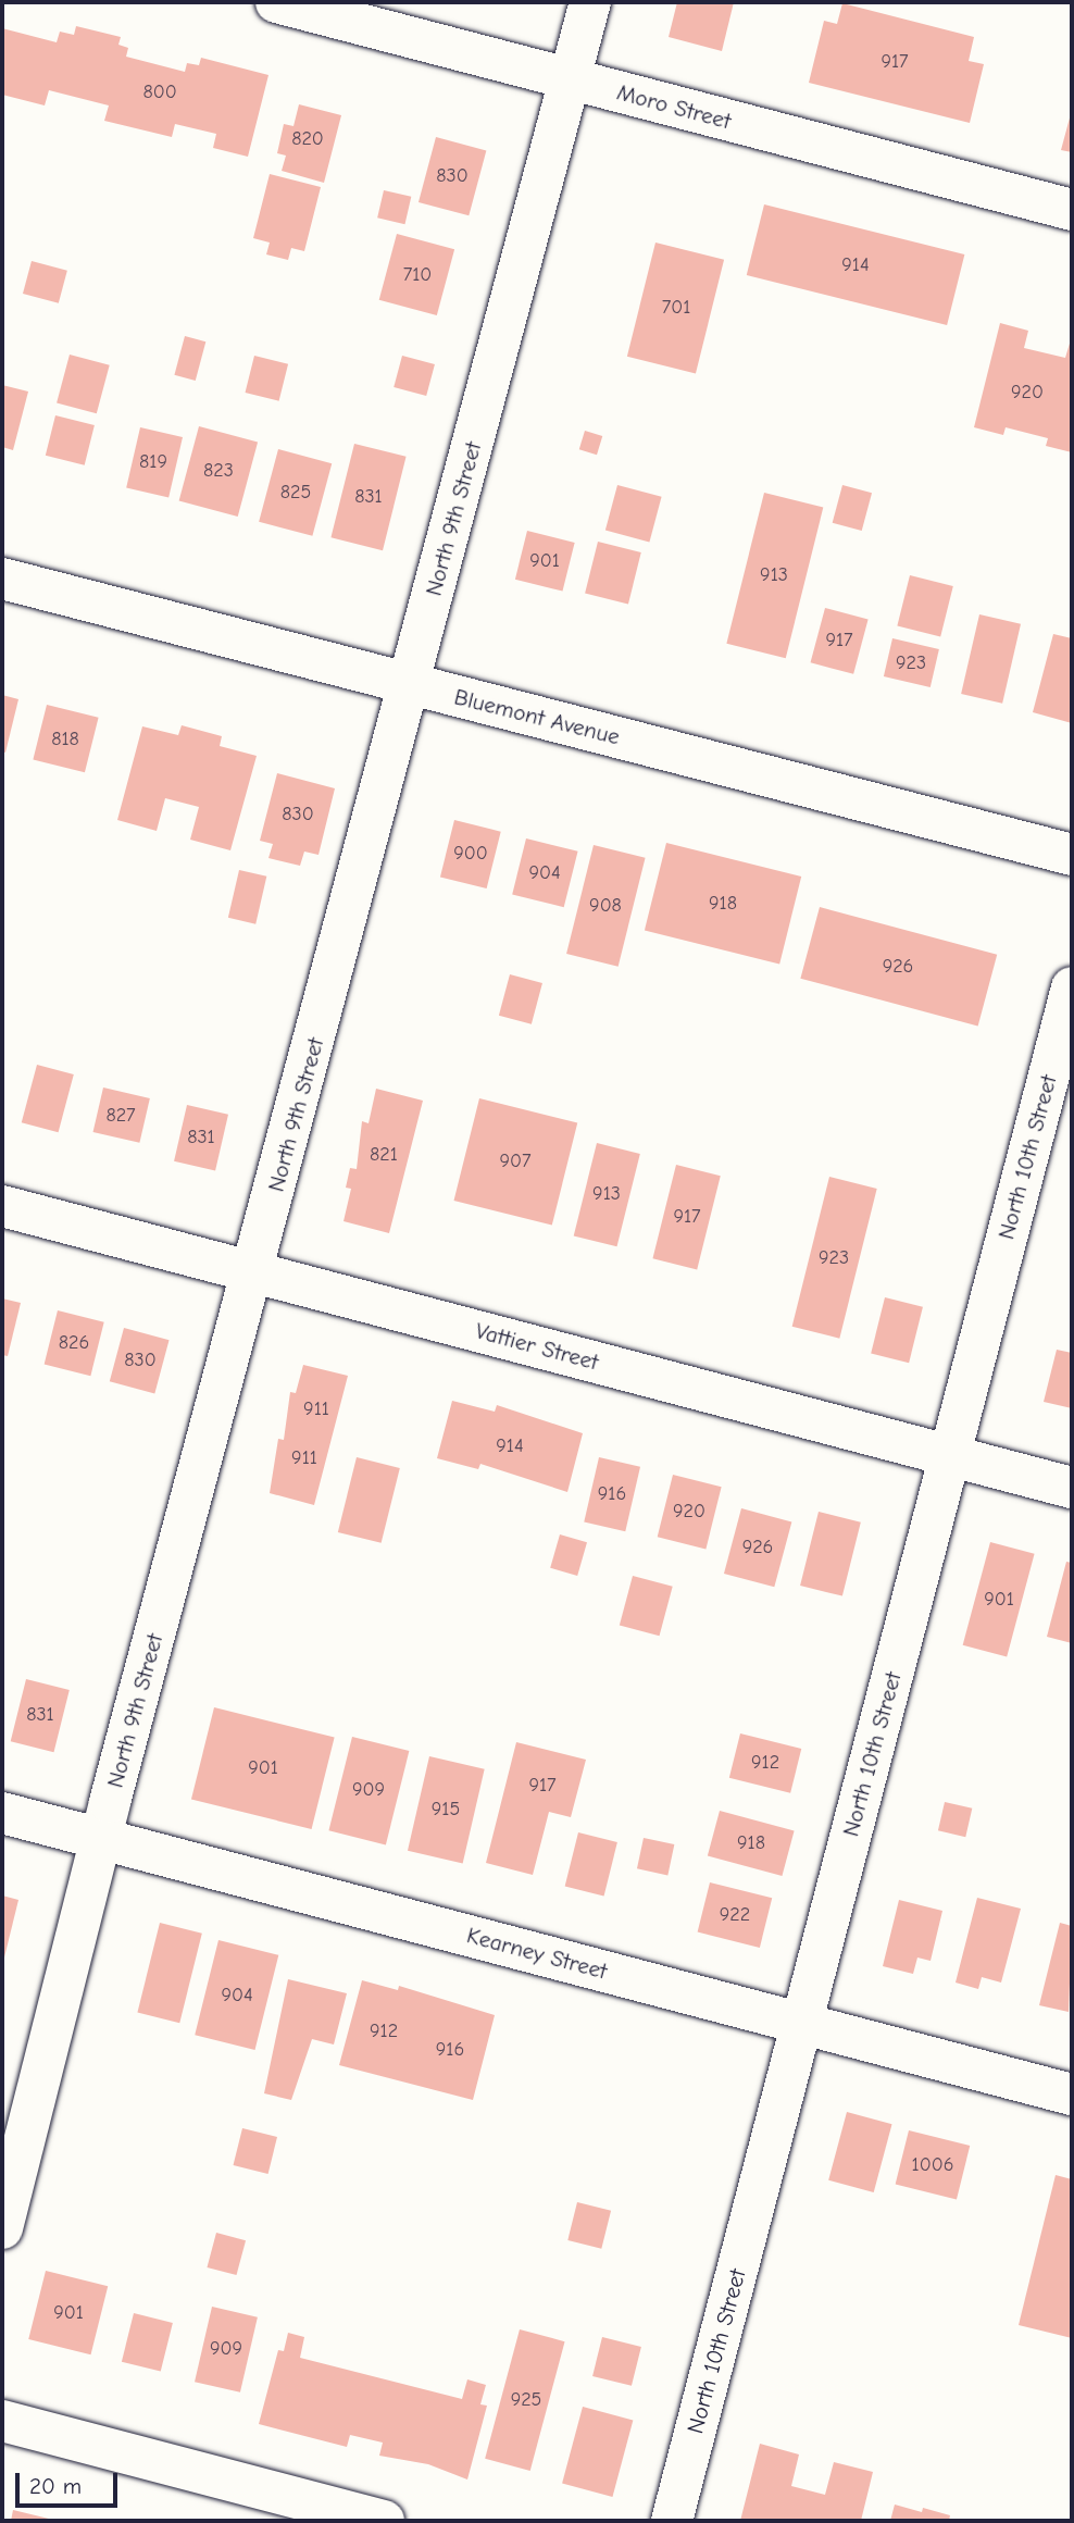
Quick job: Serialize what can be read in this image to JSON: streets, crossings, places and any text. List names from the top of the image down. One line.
{"streets":{"street":["Moro Street","North 9th Street","Bluemont Avenue","North 10th Street","Vattier Street","Kearney Street"]},"crossings":[["Moro Street","North 9th Street"],["North 9th Street","Bluemont Avenue"],["North 9th Street","Vattier Street"],["North 9th Street","Kearney Street"],["North 10th Street","Vattier Street"],["North 10th Street","Kearney Street"]],"house_numbers":["917","800","820","830","914","710","701","920","819","823","825","831","901","913","917","923","818","830","900","904","918","908","926","827","831","821","907","913","917","923","826","830","911","914","911","916","920","926","901","831","912","901","917","909","915","918","922","904","912","916","1006","901","909","925"],"scale_bar":"20 m"}
